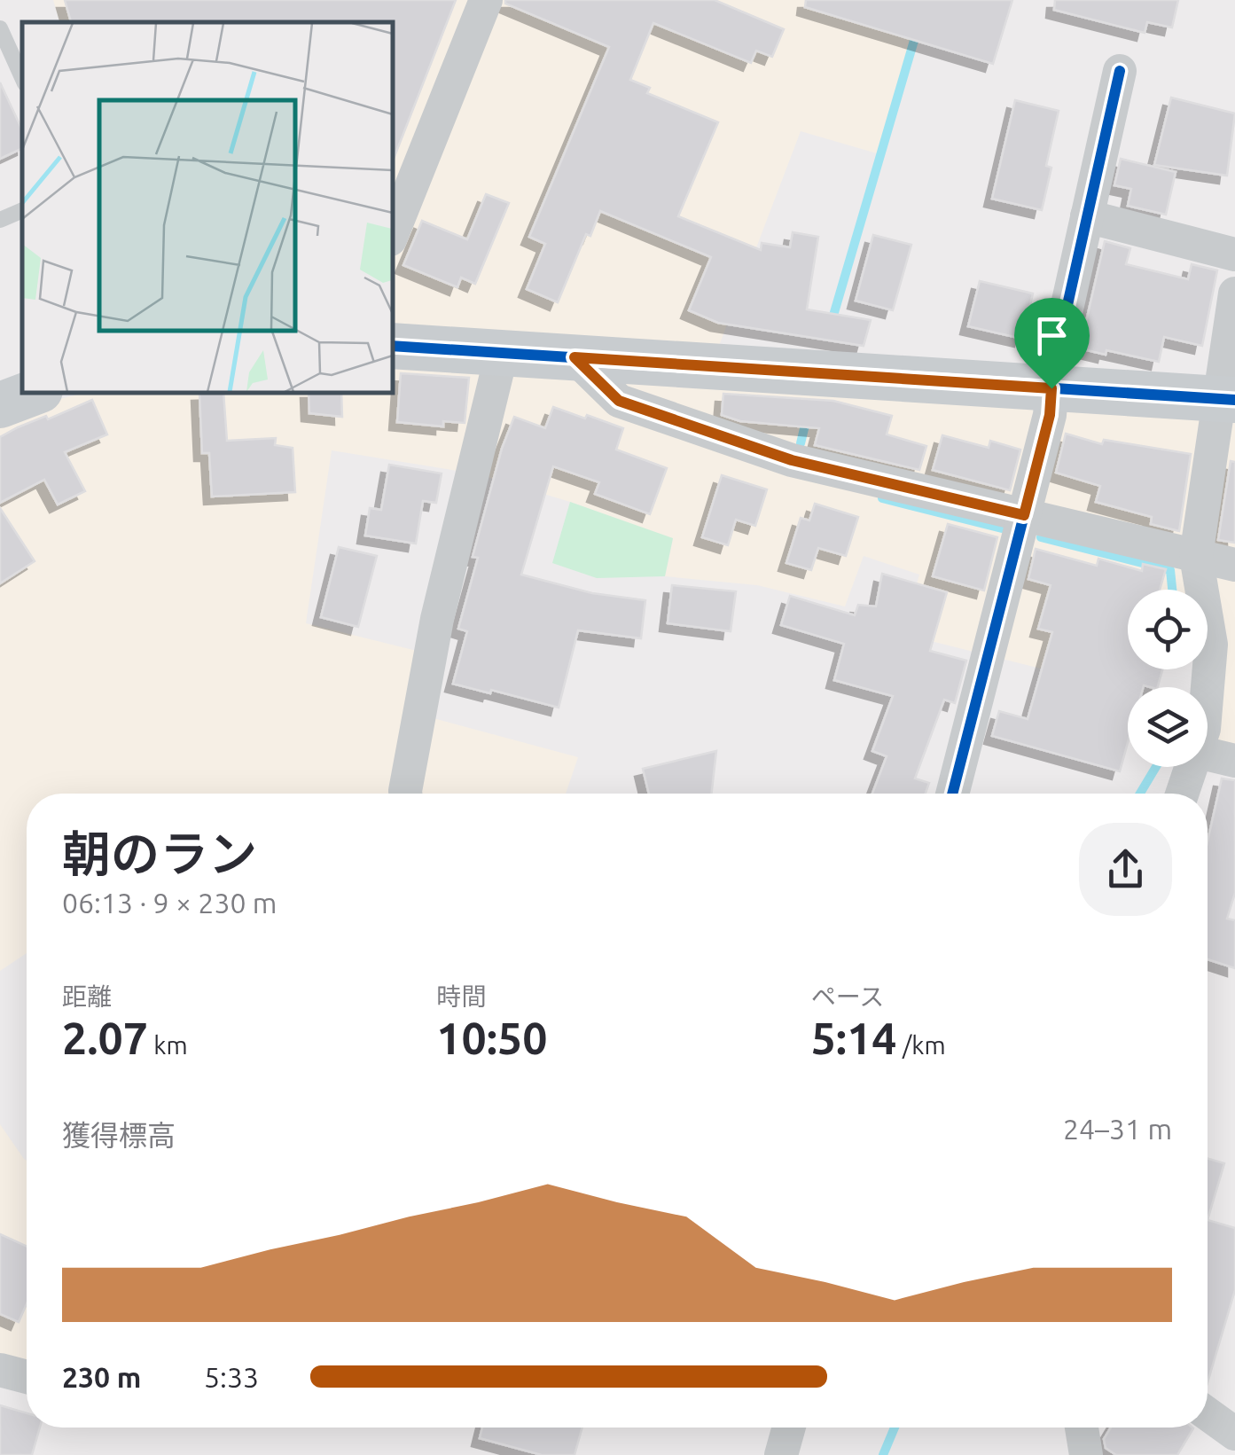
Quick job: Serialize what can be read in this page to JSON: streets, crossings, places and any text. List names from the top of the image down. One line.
{"page":{"heading":["朝のラン","06:13 · 9 × 230 m"],"stats":[["距離","2.07 km"],["時間","10:50"],["ペース","5:14 /km"]],"chart":["獲得標高","24–31 m"],"list":[{"name":"230 m","note":"5:33"}]}}
